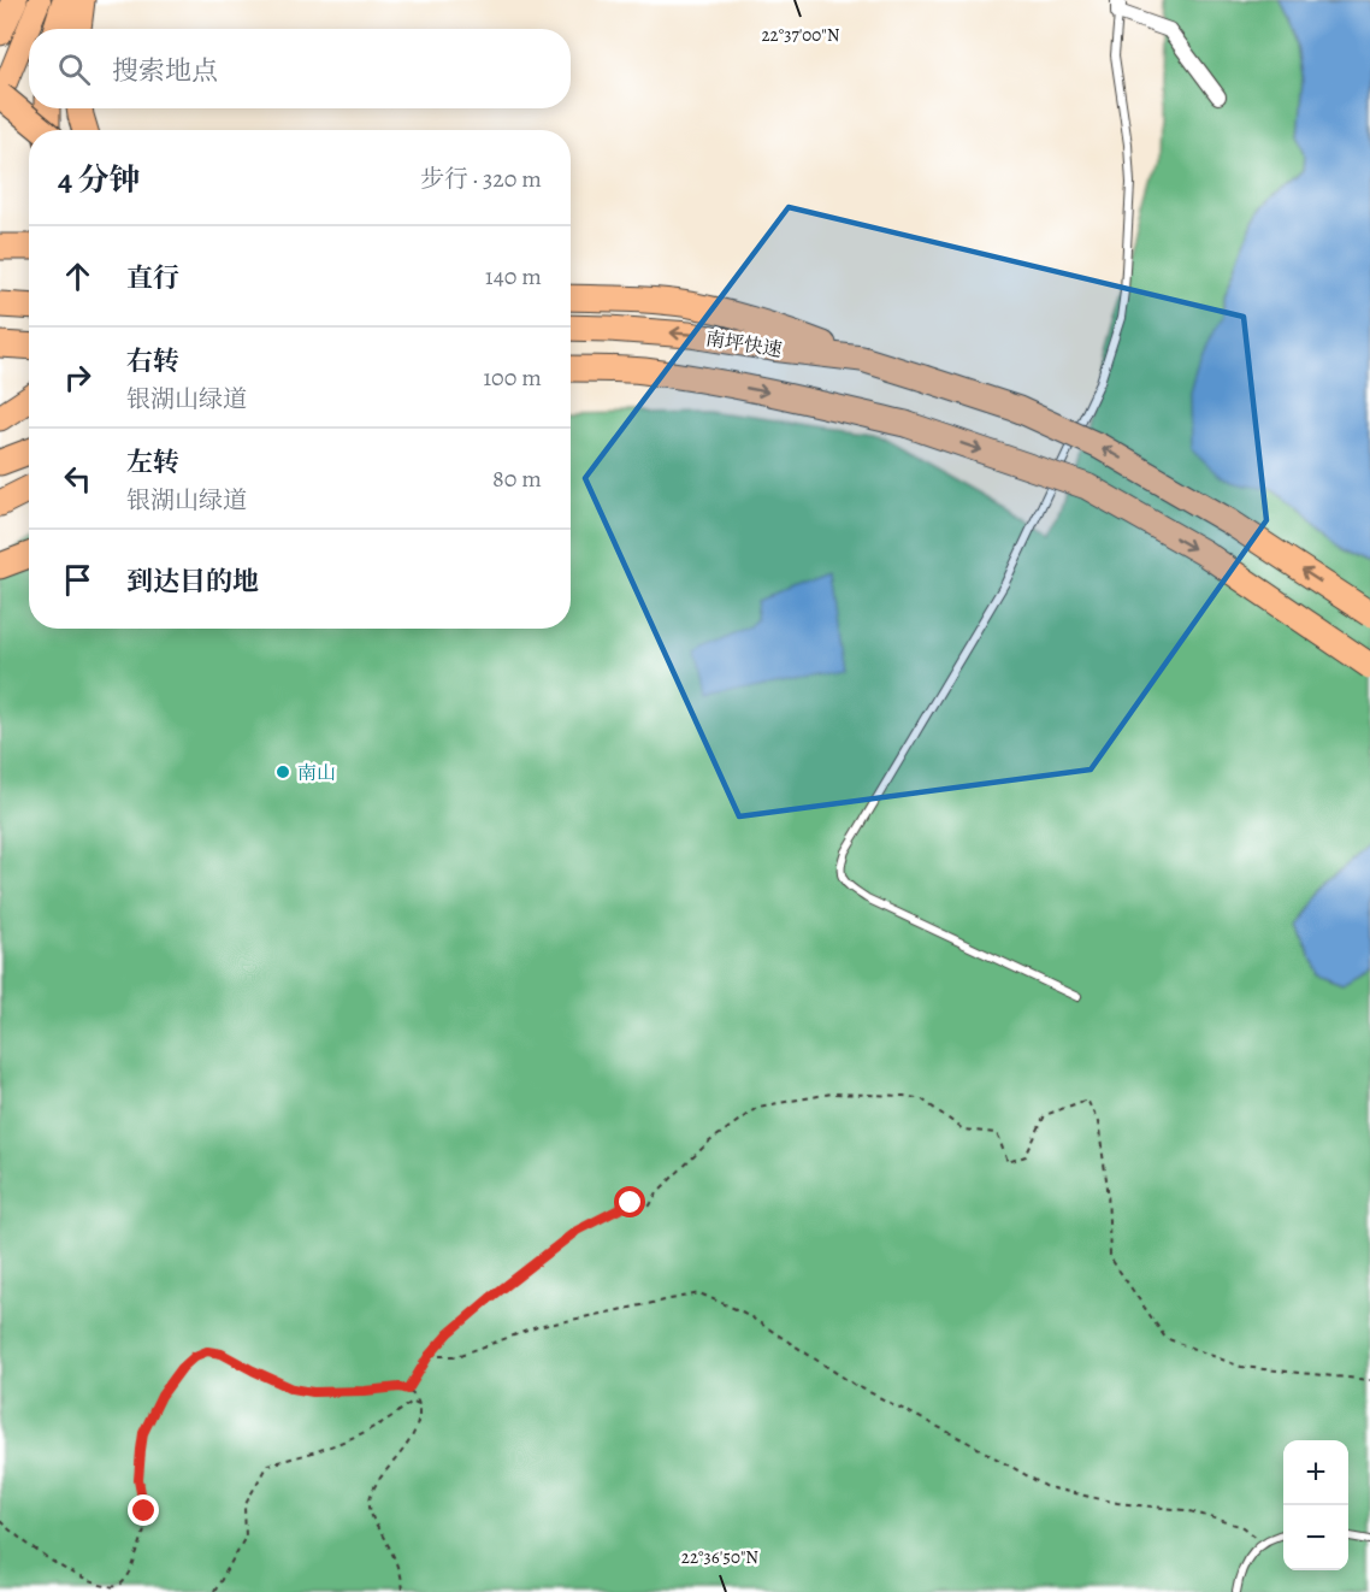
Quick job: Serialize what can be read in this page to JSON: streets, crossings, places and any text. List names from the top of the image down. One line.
{"streets":{"highway":["南坪快速"]},"places":["南山"],"page":{"search":"搜索地点","heading":["4 分钟","步行 · 320 m"],"list":[["直行","140 m"],["右转","银湖山绿道","100 m"],["左转","银湖山绿道","80 m"],"到达目的地"],"map_buttons":["+","−"]},"coordinates":["22°37'00\"N","22°36'50\"N"]}
